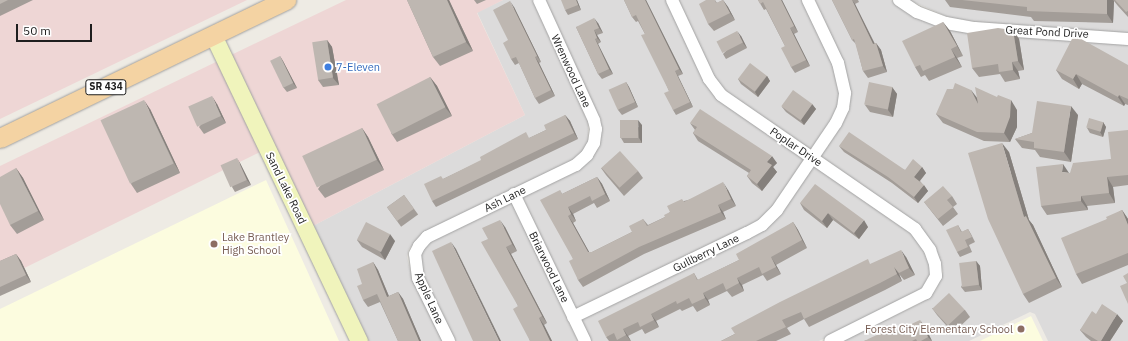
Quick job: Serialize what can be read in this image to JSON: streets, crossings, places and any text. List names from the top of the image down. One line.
{"streets":{"main road":["SR 434"],"street":["Great Pond Drive","Wrenwood Lane","Poplar Drive","Sand Lake Road","Ash Lane","Gullberry Lane","Briarwood Lane","Apple Lane"]},"crossings":[["Wrenwood Lane","Ash Lane"],["SR 434","Sand Lake Road"],["Poplar Drive","Gullberry Lane"],["Ash Lane","Briarwood Lane"],["Ash Lane","Apple Lane"],["Gullberry Lane","Briarwood Lane"]],"places":["7-Eleven","Lake Brantley High School","Forest City Elementary School"],"scale_bar":"50 m"}
